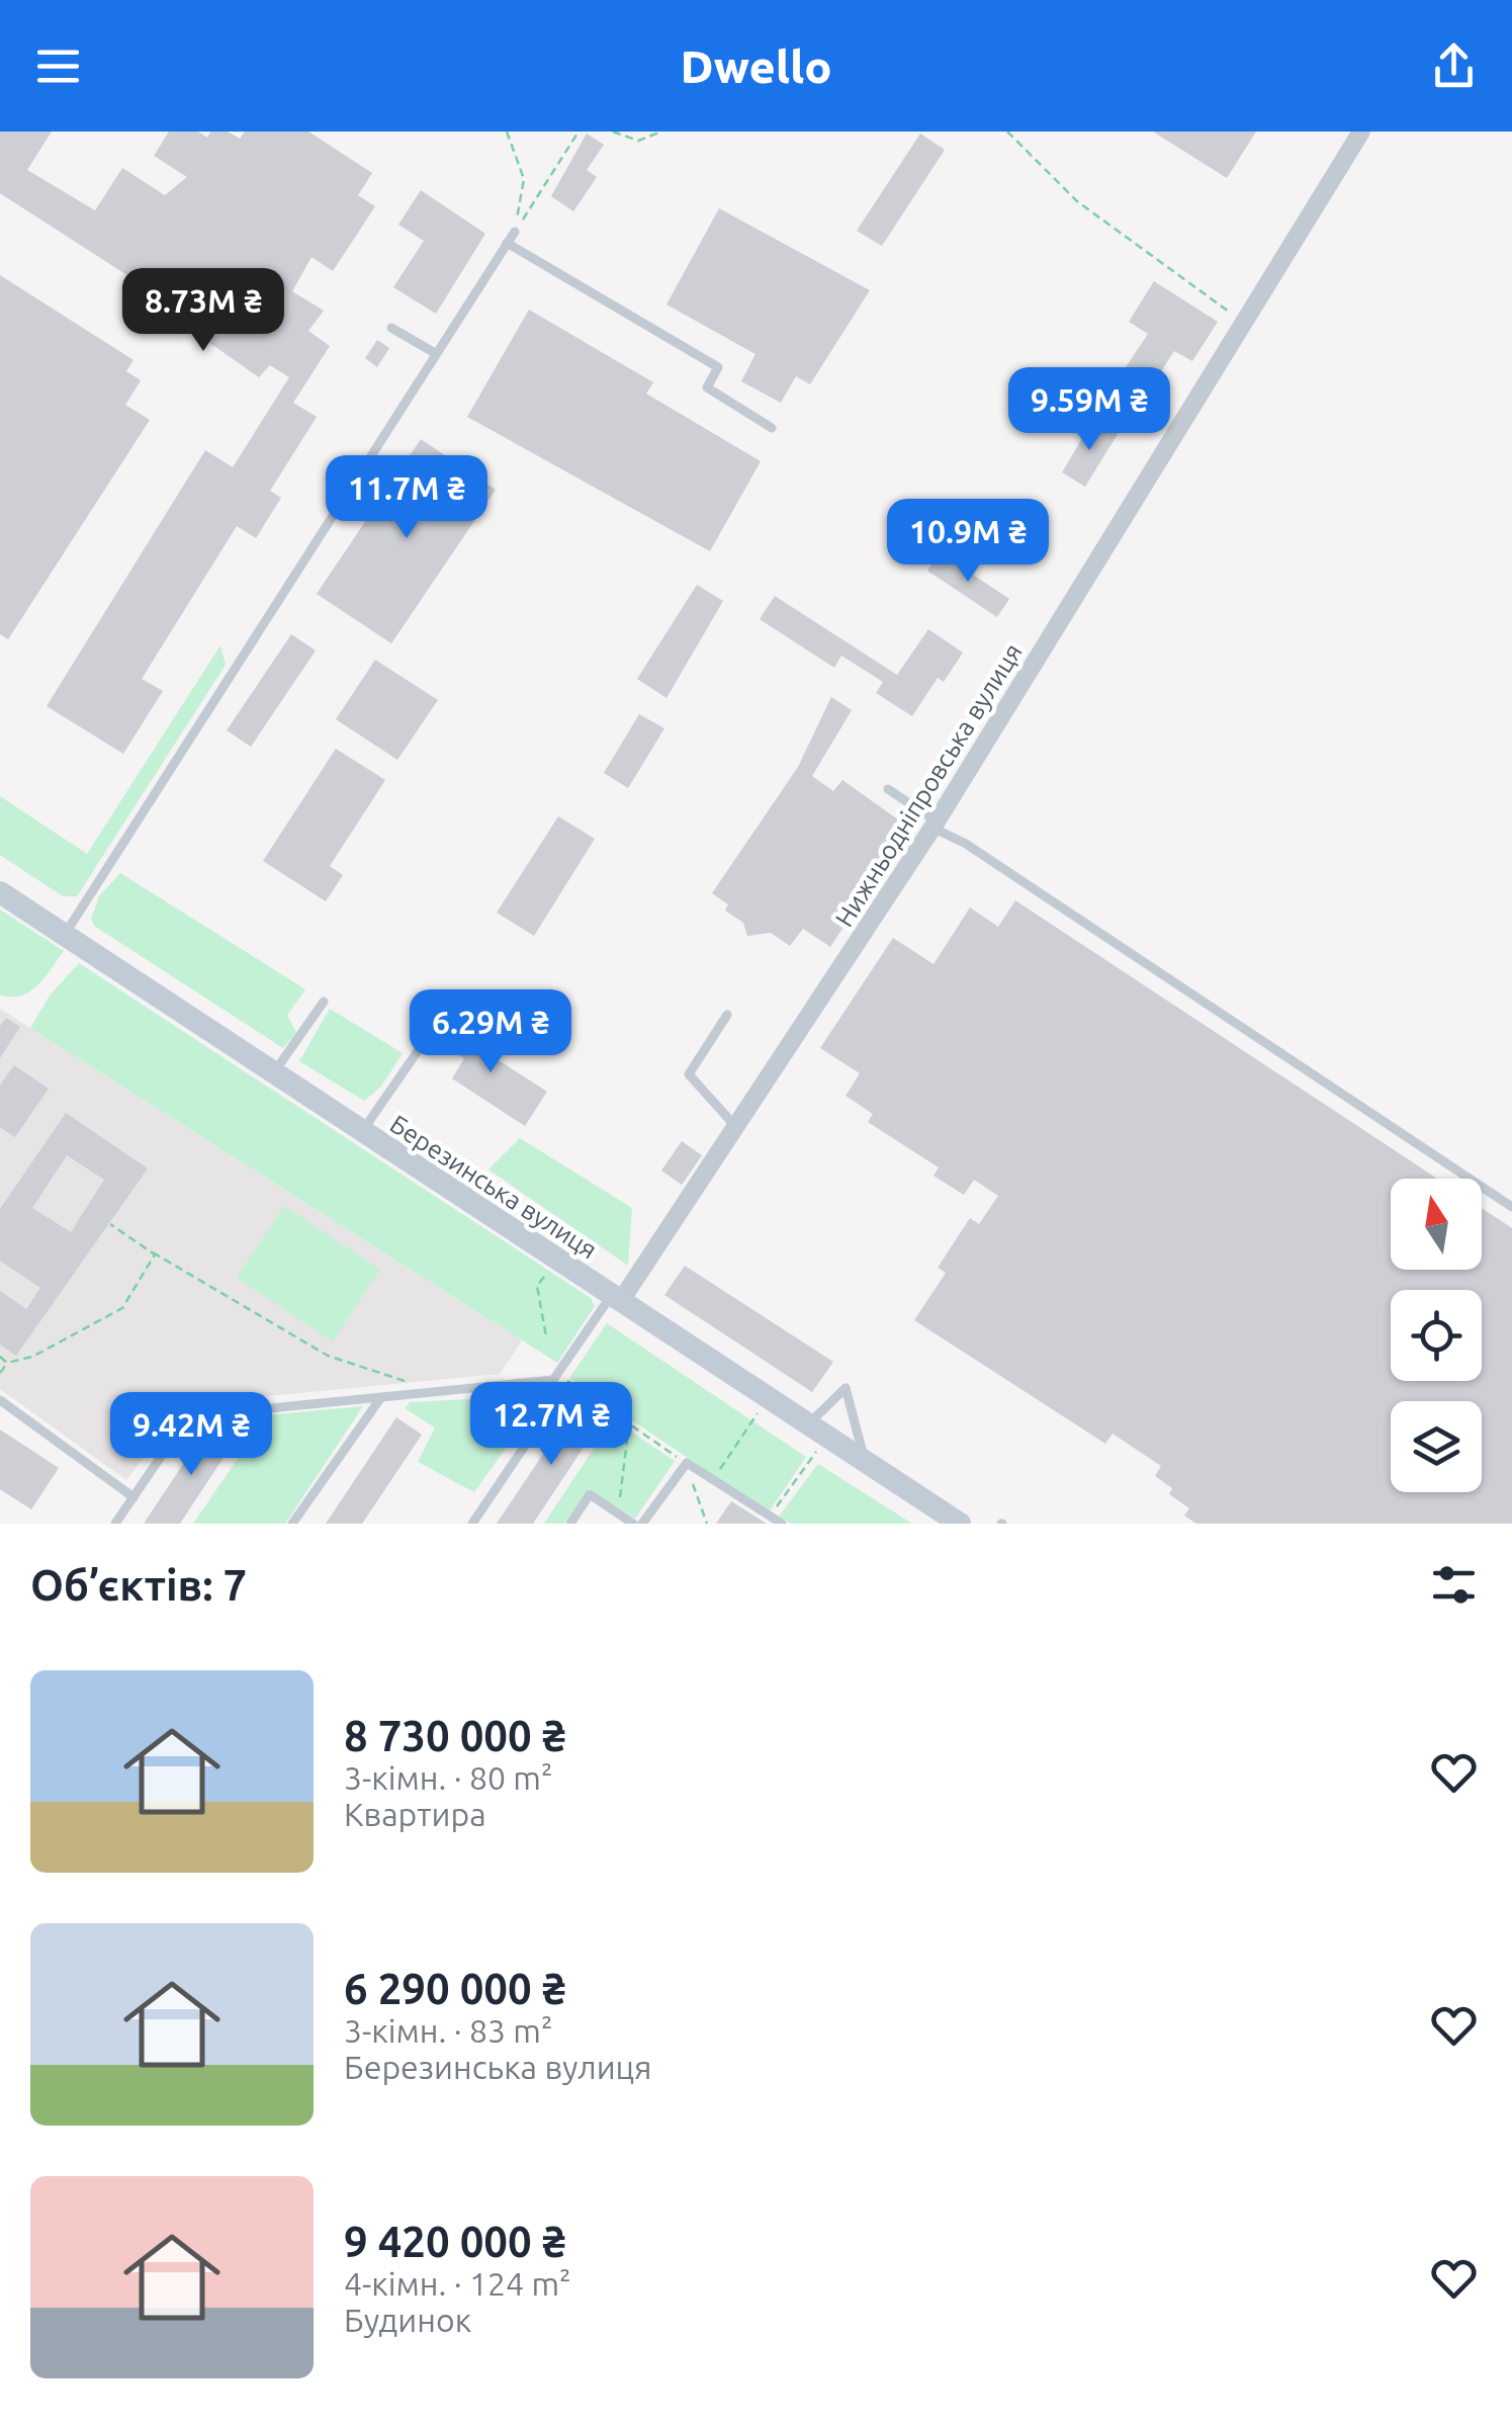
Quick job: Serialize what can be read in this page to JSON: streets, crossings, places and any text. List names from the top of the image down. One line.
{"streets":{"street":["Нижньодніпровська вулиця","Березинська вулиця"]},"crossings":[["Нижньодніпровська вулиця","Березинська вулиця"]],"north":"top","page":{"header":"Dwello","price":["8.73M ₴","9.59M ₴","11.7M ₴","10.9M ₴","6.29M ₴","12.7M ₴","9.42M ₴"],"heading":"Об’єктів: 7","list":[{"name":"8 730 000 ₴","note":"3-кімн. · 80 m² · Квартира"},{"name":"6 290 000 ₴","note":"3-кімн. · 83 m² · Березинська вулиця"},{"name":"9 420 000 ₴","note":"4-кімн. · 124 m² · Будинок"}]}}
